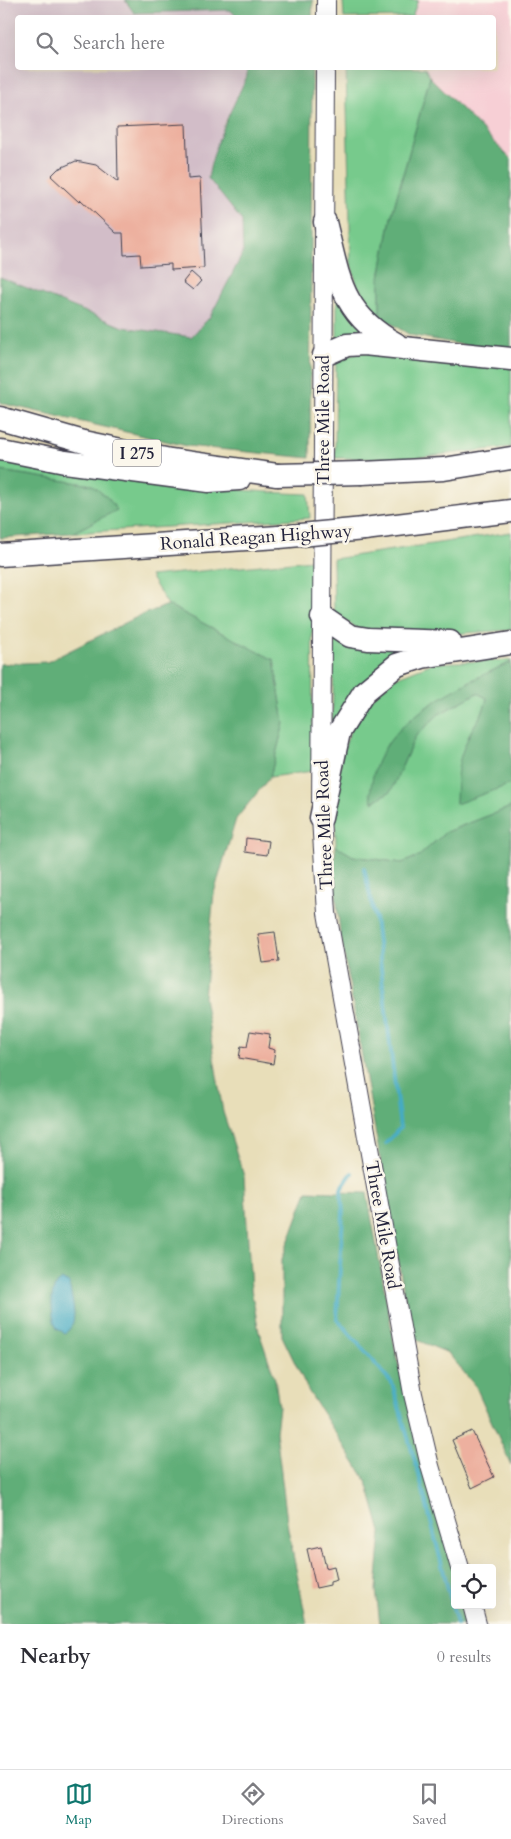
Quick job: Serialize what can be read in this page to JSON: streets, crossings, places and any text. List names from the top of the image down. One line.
{"streets":{"highway":["I 275","Ronald Reagan Highway"],"street":["Three Mile Road"]},"page":{"search":"Search here","heading":["Nearby","0 results"],"nav":["Map","Directions","Saved"]}}
